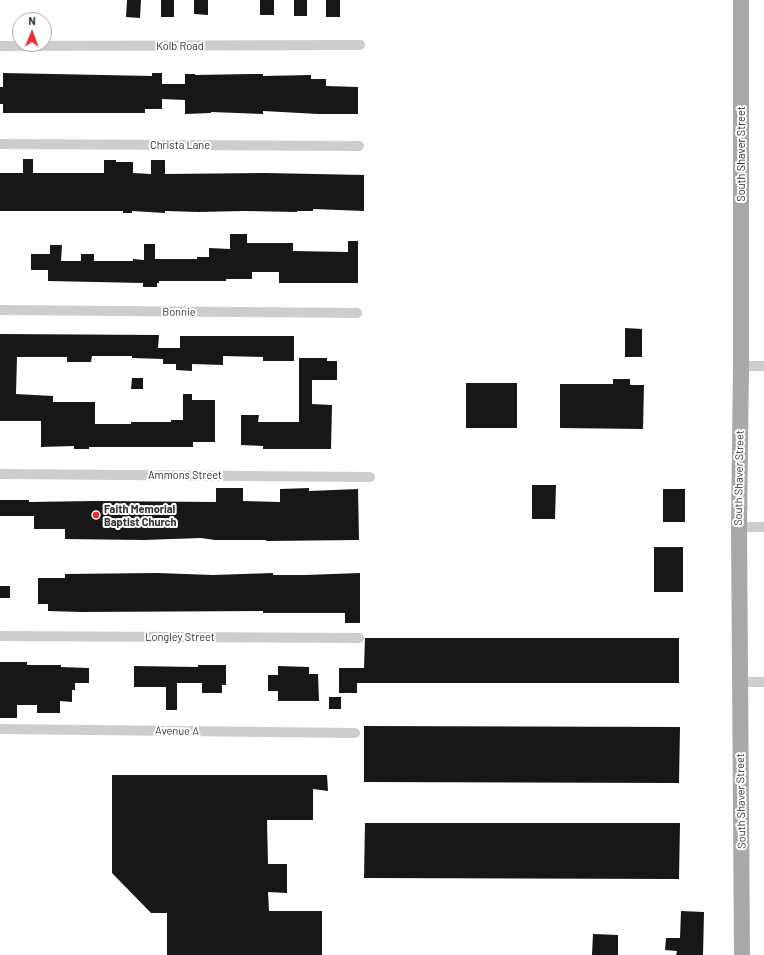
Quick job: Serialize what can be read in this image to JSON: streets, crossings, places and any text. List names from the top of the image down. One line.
{"streets":{"main road":["South Shaver Street"],"street":["Kolb Road","Christa Lane","Bonnie","Ammons Street","Longley Street","Avenue A"]},"places":["Faith Memorial Baptist Church"],"north":"top"}
